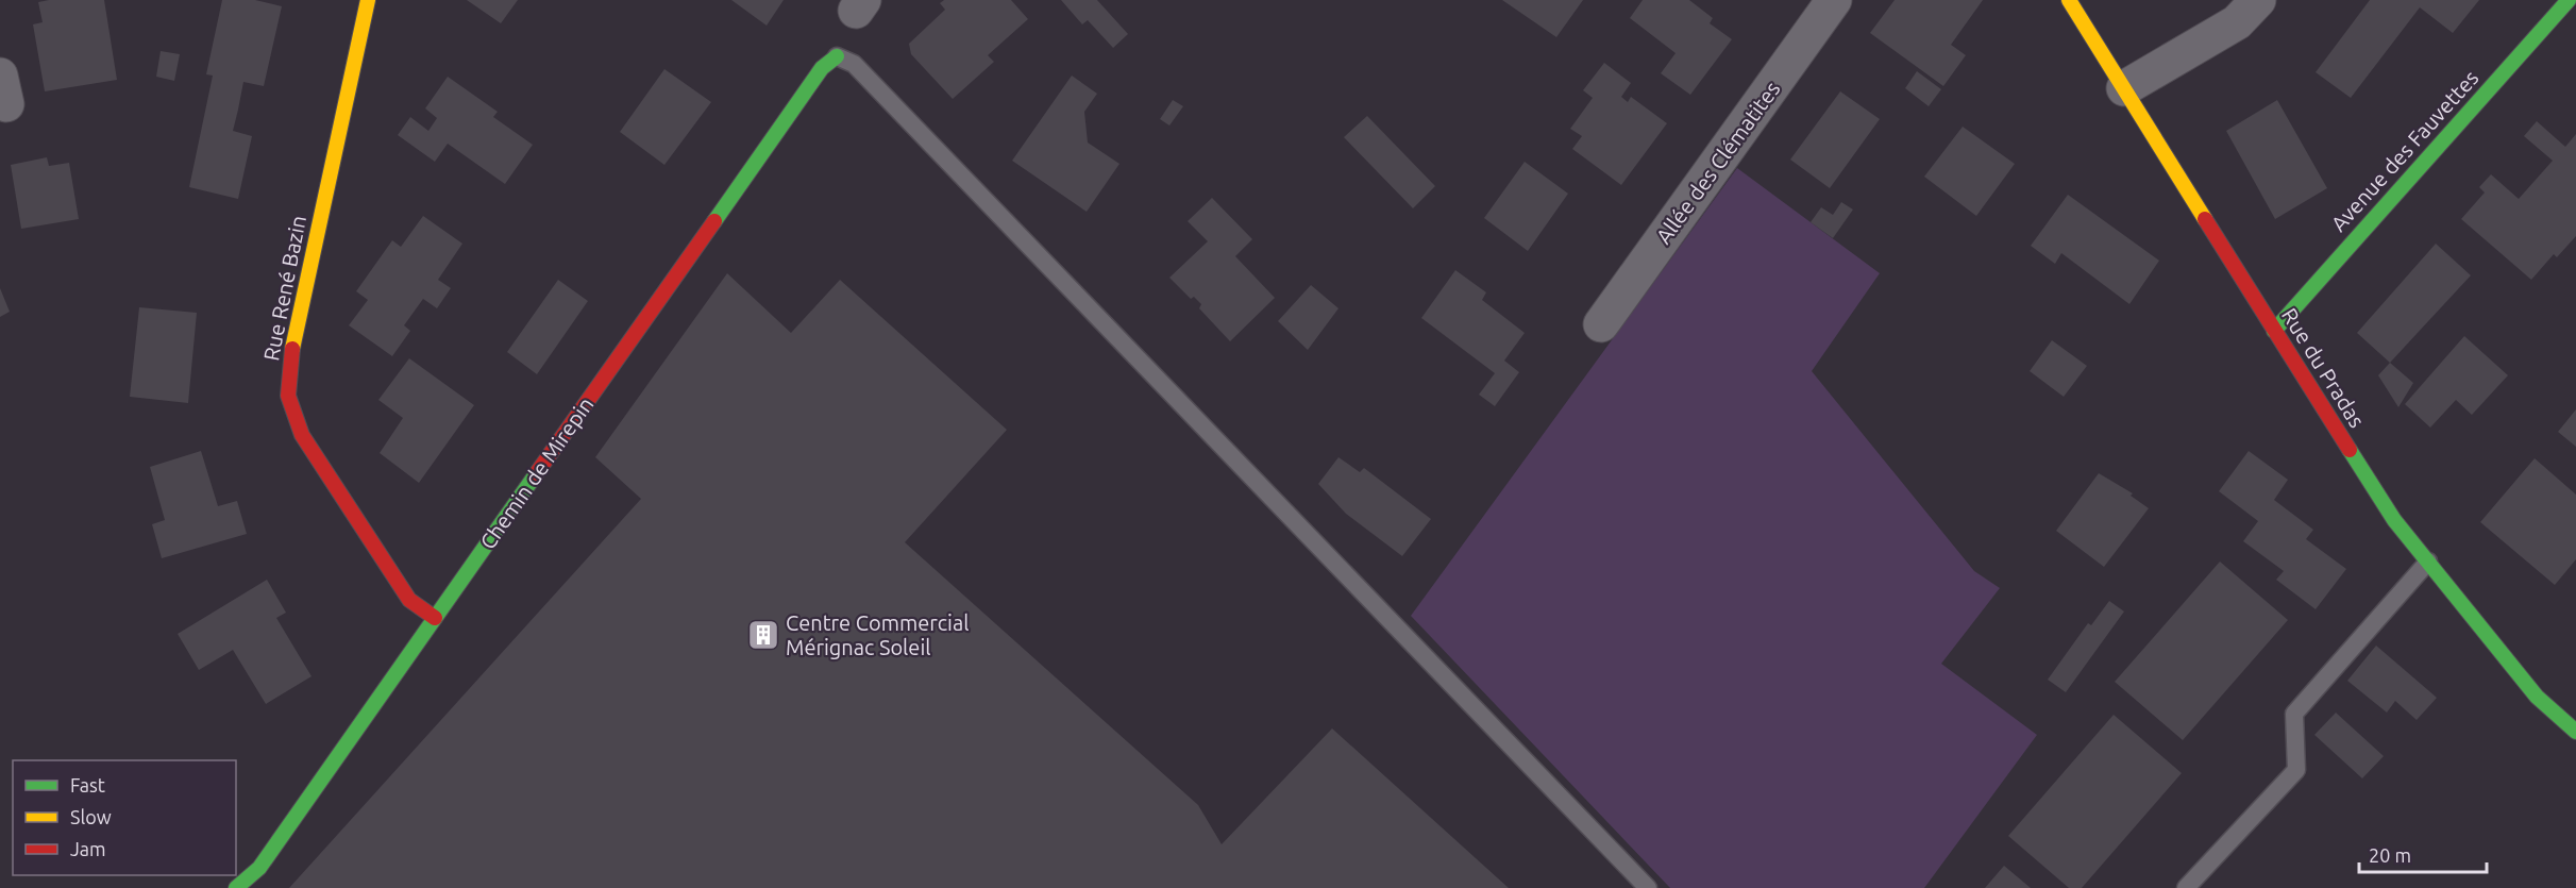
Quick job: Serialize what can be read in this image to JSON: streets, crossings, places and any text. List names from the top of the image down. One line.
{"streets":{"street":["Avenue des Fauvettes","Allée des Clématites","Rue René Bazin","Rue du Pradas","Chemin de Mirepin"]},"crossings":[["Avenue des Fauvettes","Rue du Pradas"],["Rue René Bazin","Chemin de Mirepin"]],"places":{"building":["Centre Commercial Mérignac Soleil"]},"legend":["Fast","Slow","Jam"],"scale_bar":"20 m"}
